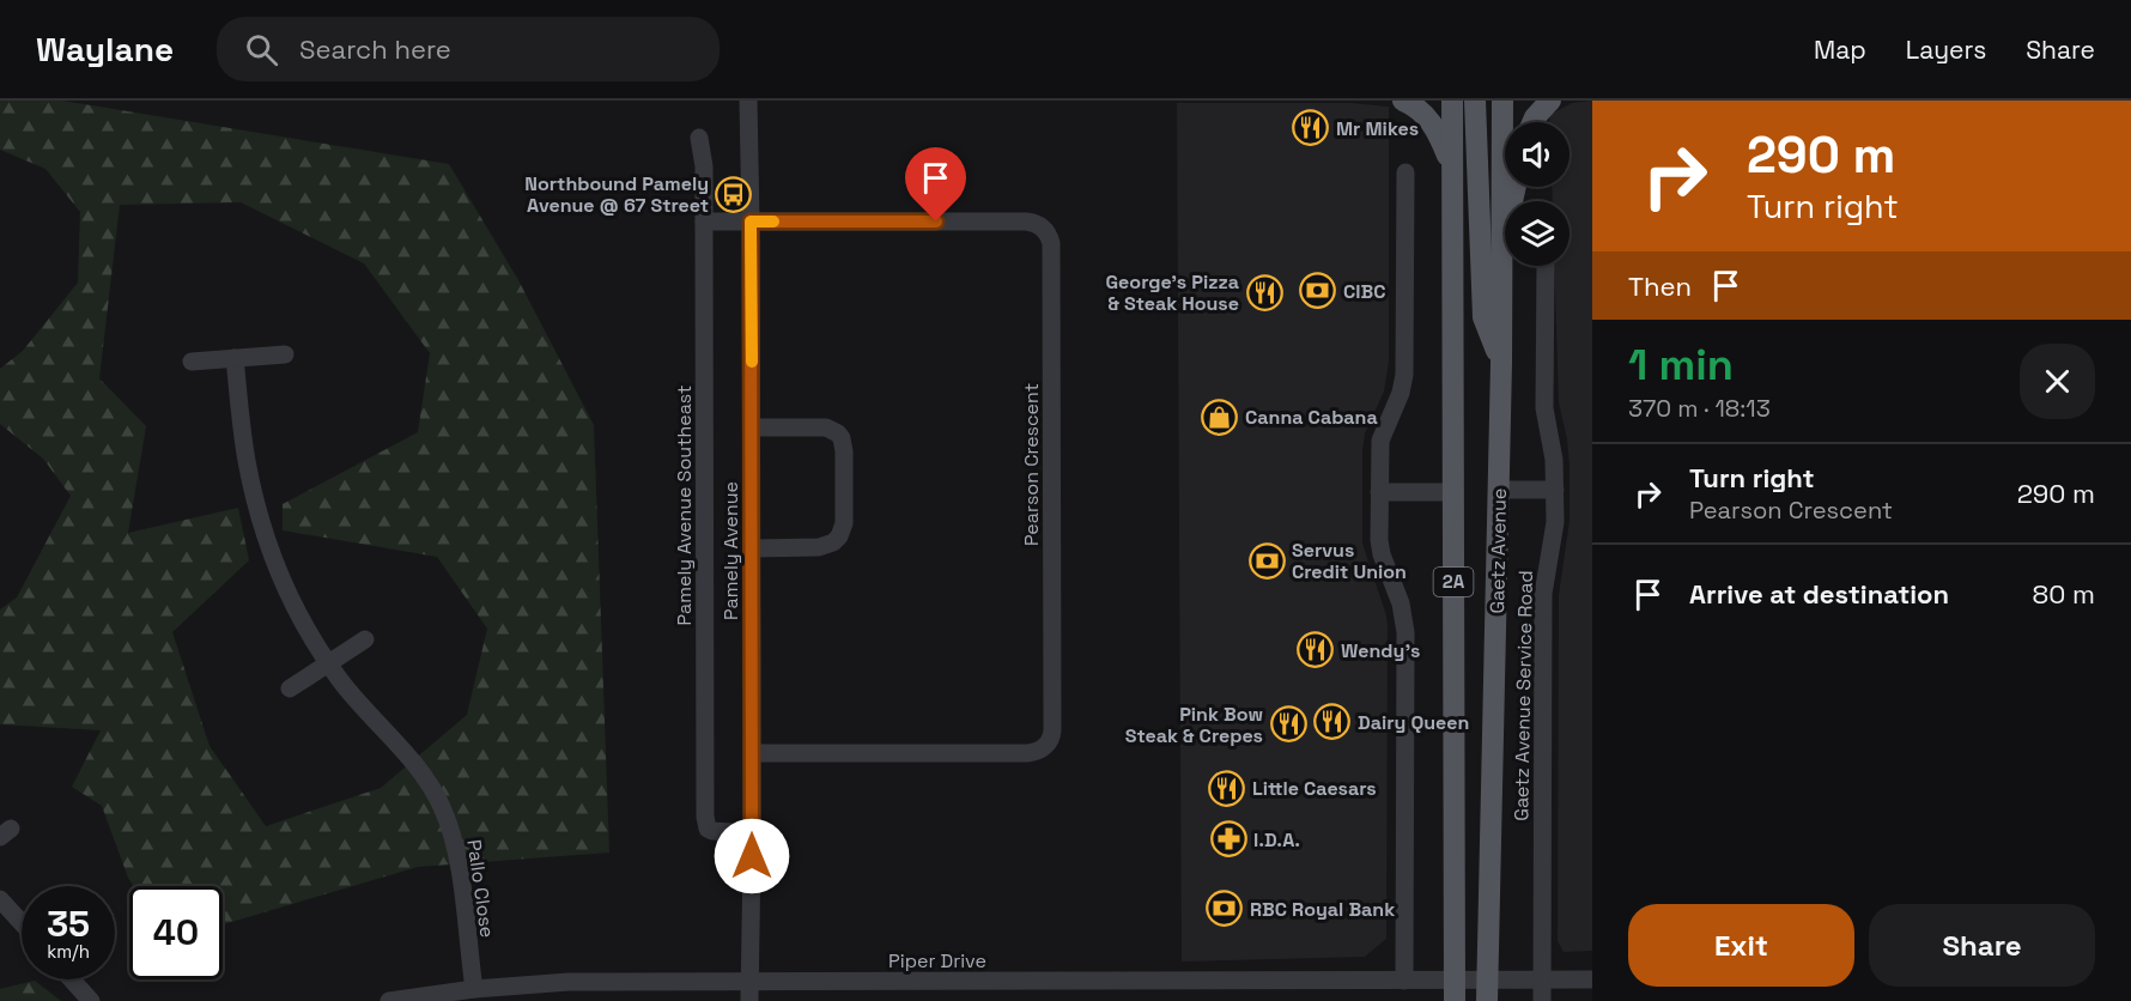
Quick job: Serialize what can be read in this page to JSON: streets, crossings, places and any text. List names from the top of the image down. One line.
{"streets":{"main road":["Gaetz Avenue","2A"],"street":["Pearson Crescent","Pamely Avenue Southeast","Pamely Avenue","Gaetz Avenue Service Road","Pallo Close","Piper Drive"]},"crossings":[["Pearson Crescent","Pamely Avenue Southeast"],["Pearson Crescent","Pamely Avenue"],["Pamely Avenue Southeast","Pamely Avenue"],["Pamely Avenue","Piper Drive"],["Gaetz Avenue","Piper Drive"],["2A","Piper Drive"],["Gaetz Avenue Service Road","Piper Drive"],["Pallo Close","Piper Drive"]],"places":{"restaurant":["Mr Mikes","George's Pizza & Steak House","Wendy's","Dairy Queen","Pink Bow Steak & Crepes","Little Caesars"],"bus stop":["Northbound Pamely Avenue @ 67 Street"],"bank":["CIBC","Servus Credit Union","RBC Royal Bank"],"shop":["Canna Cabana"],"pharmacy":["I.D.A."]},"page":{"header":"Waylane","search":"Search here","nav":["Map","Layers","Share"],"turn":["290 m","Turn right"],"then":"Then","heading":["1 min","370 m · 18:13"],"list":[{"name":"Turn right","note":"Pearson Crescent","value":"290 m"},{"name":"Arrive at destination","value":"80 m"}],"speed":"35 km/h","limit":"40","buttons":["Exit","Share"]}}
